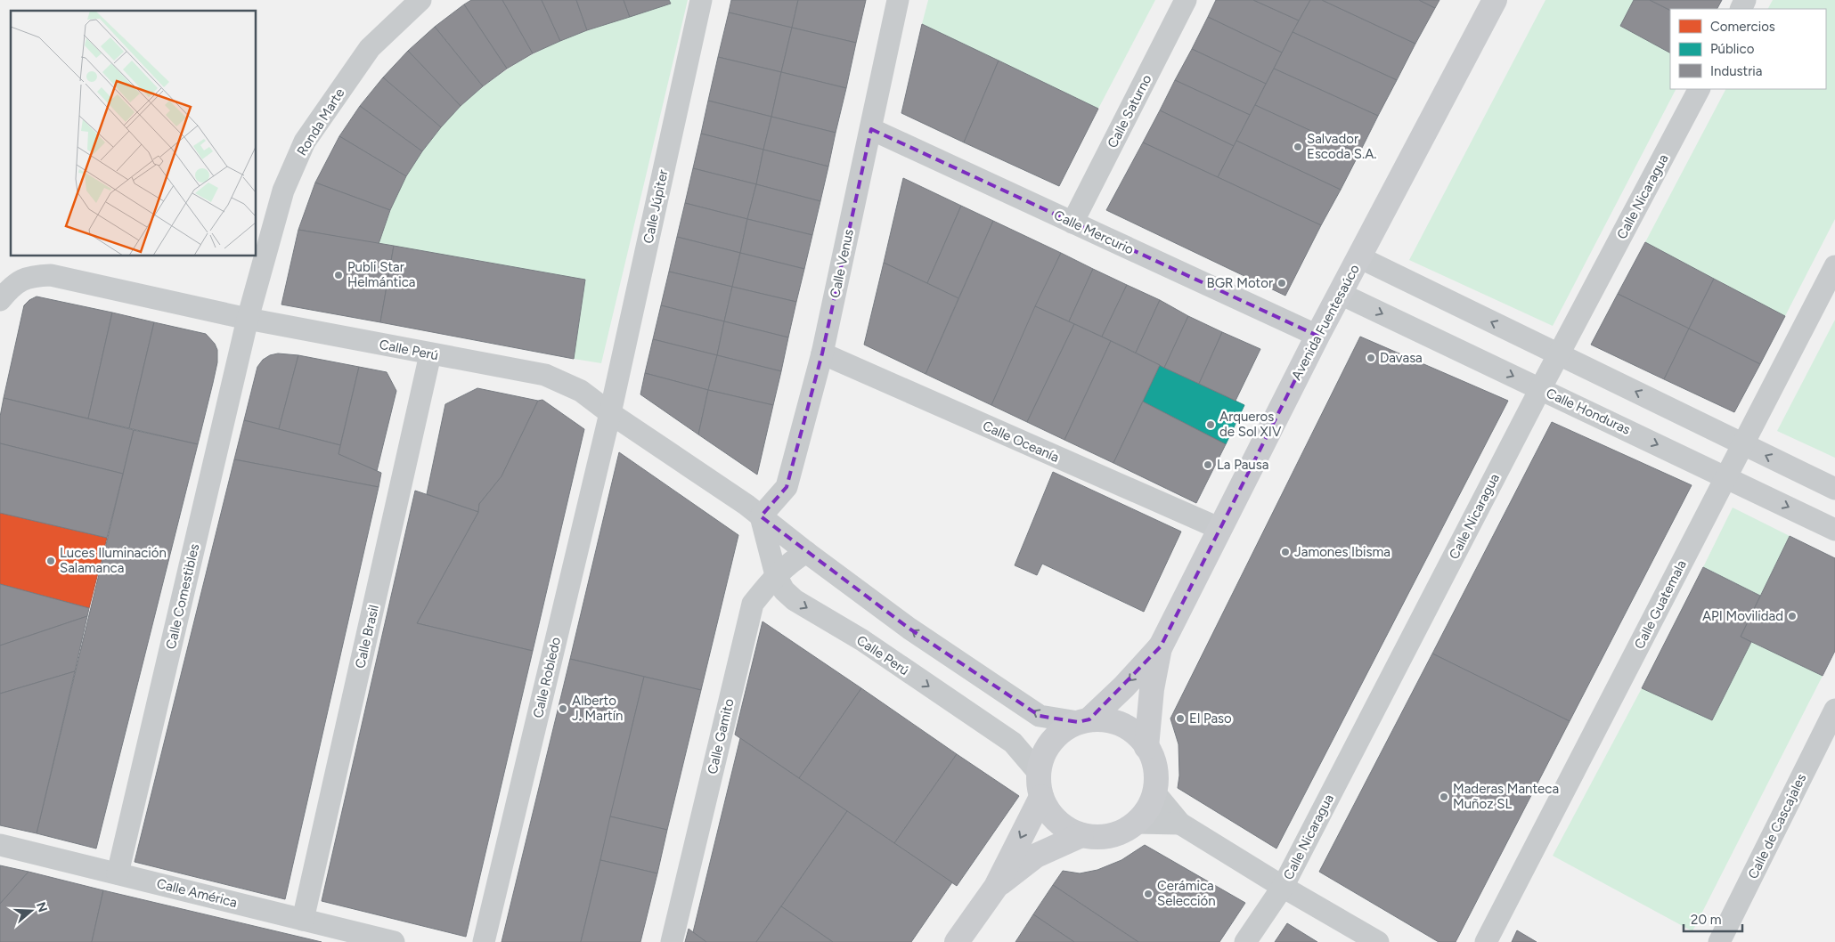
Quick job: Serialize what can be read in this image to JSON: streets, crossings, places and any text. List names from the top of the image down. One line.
{"streets":{"street":["Calle Saturno","Ronda Marte","Calle Nicaragua","Calle Júpiter","Calle Mercurio","Calle Venus","Avenida Fuentesaúco","Calle Perú","Calle Honduras","Calle Oceanía","Calle Comestibles","Calle Guatemala","Calle Brasil","Calle Robledo","Calle Gamito","Calle de Cascajales","Calle América"]},"crossings":[["Calle Saturno","Calle Mercurio"],["Ronda Marte","Calle Perú"],["Ronda Marte","Calle Comestibles"],["Calle Nicaragua","Calle Honduras"],["Calle Júpiter","Calle Perú"],["Calle Júpiter","Calle Robledo"],["Calle Mercurio","Calle Venus"],["Calle Mercurio","Avenida Fuentesaúco"],["Calle Venus","Calle Perú"],["Calle Venus","Calle Oceanía"],["Avenida Fuentesaúco","Calle Perú"],["Avenida Fuentesaúco","Calle Honduras"],["Avenida Fuentesaúco","Calle Oceanía"],["Calle Perú","Calle Comestibles"],["Calle Perú","Calle Brasil"],["Calle Perú","Calle Robledo"],["Calle Perú","Calle Gamito"],["Calle Honduras","Calle Guatemala"],["Calle Comestibles","Calle América"],["Calle Brasil","Calle América"]],"places":["Salvador Escoda S.A.","Publi Star Helmántica","BGR Motor","Davasa","Arqueros de Sol XIV","La Pausa","Jamones Ibisma","Luces Iluminación Salamanca","API Movilidad","Alberto J. Martín","El Paso","Maderas Manteca Muñoz SL","Cerámica Selección"],"legend":["Comercios","Público","Industria"],"scale_bar":"20 m","north":"right"}
